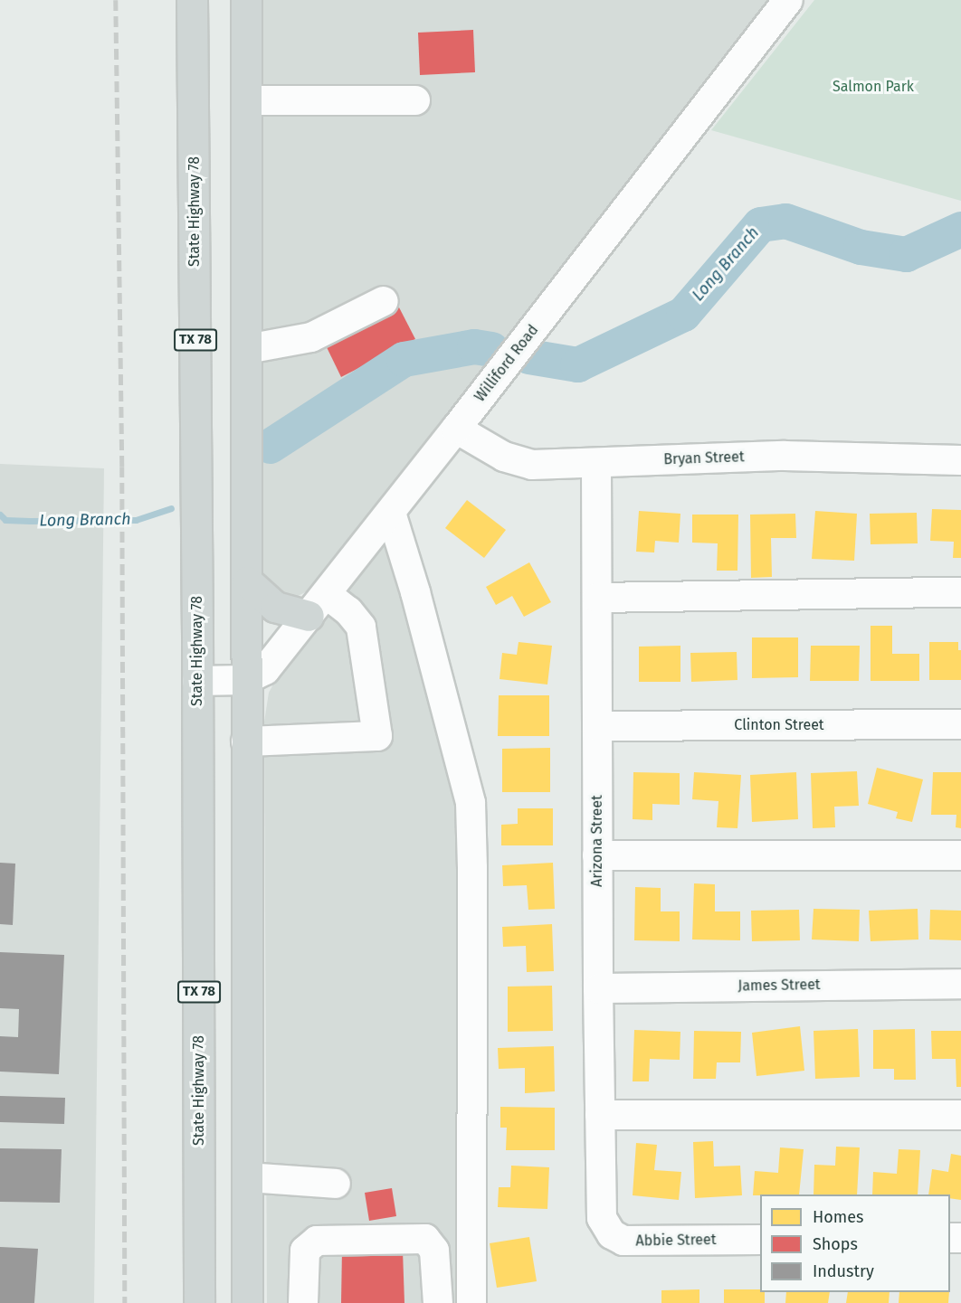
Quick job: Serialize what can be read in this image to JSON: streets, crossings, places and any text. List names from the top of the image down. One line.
{"streets":{"main road":["State Highway 78","TX 78"],"street":["Williford Road","Bryan Street","Clinton Street","Arizona Street","James Street","Abbie Street"]},"crossings":[["State Highway 78","Williford Road"],["Williford Road","Bryan Street"],["Bryan Street","Arizona Street"],["Clinton Street","Arizona Street"],["Arizona Street","James Street"],["Arizona Street","Abbie Street"]],"water":["Long Branch"],"parks":["Salmon Park"],"legend":["Homes","Shops","Industry"]}
